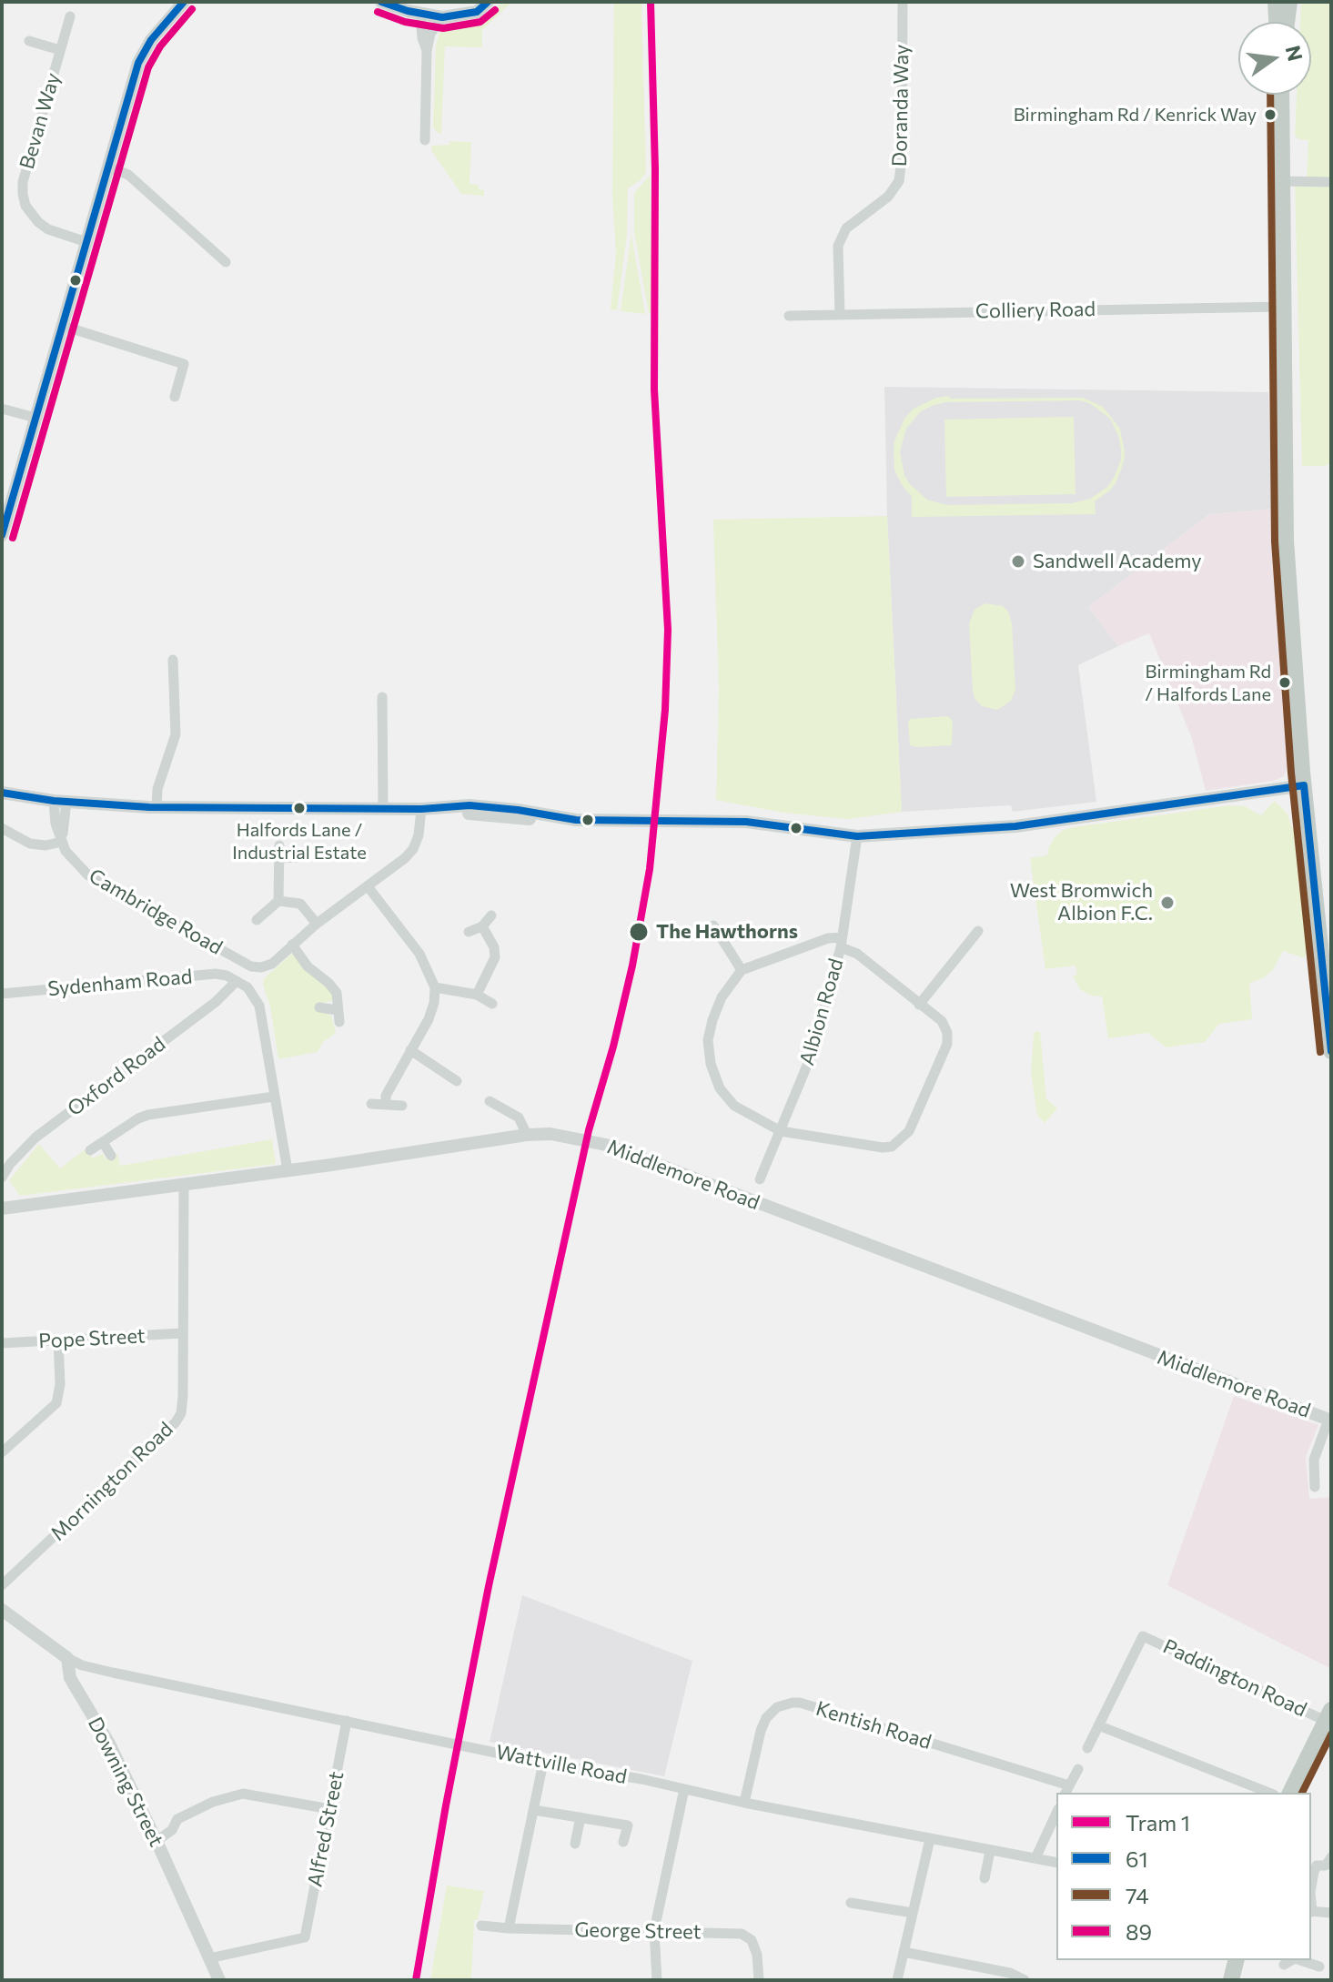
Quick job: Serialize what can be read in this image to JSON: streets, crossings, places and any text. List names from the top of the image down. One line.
{"streets":{"street":["Doranda Way","Bevan Way","Colliery Road","Cambridge Road","Sydenham Road","Albion Road","Oxford Road","Middlemore Road","Pope Street","Mornington Road","Paddington Road","Kentish Road","Wattville Road","Downing Street","Alfred Street","George Street"]},"crossings":[["Doranda Way","Colliery Road"],["Sydenham Road","Oxford Road"],["Middlemore Road","Mornington Road"],["Pope Street","Mornington Road"],["Kentish Road","Wattville Road"],["Wattville Road","Downing Street"],["Wattville Road","Alfred Street"],["Downing Street","Alfred Street"]],"places":["Birmingham Rd / Kenrick Way","Sandwell Academy","Birmingham Rd / Halfords Lane","Halfords Lane / Industrial Estate","West Bromwich Albion F.C.","The Hawthorns"],"lines":["tram line 1","transit line 61","transit line 89","transit line 74"],"legend":["Tram 1","61","74","89"],"north":"right"}
